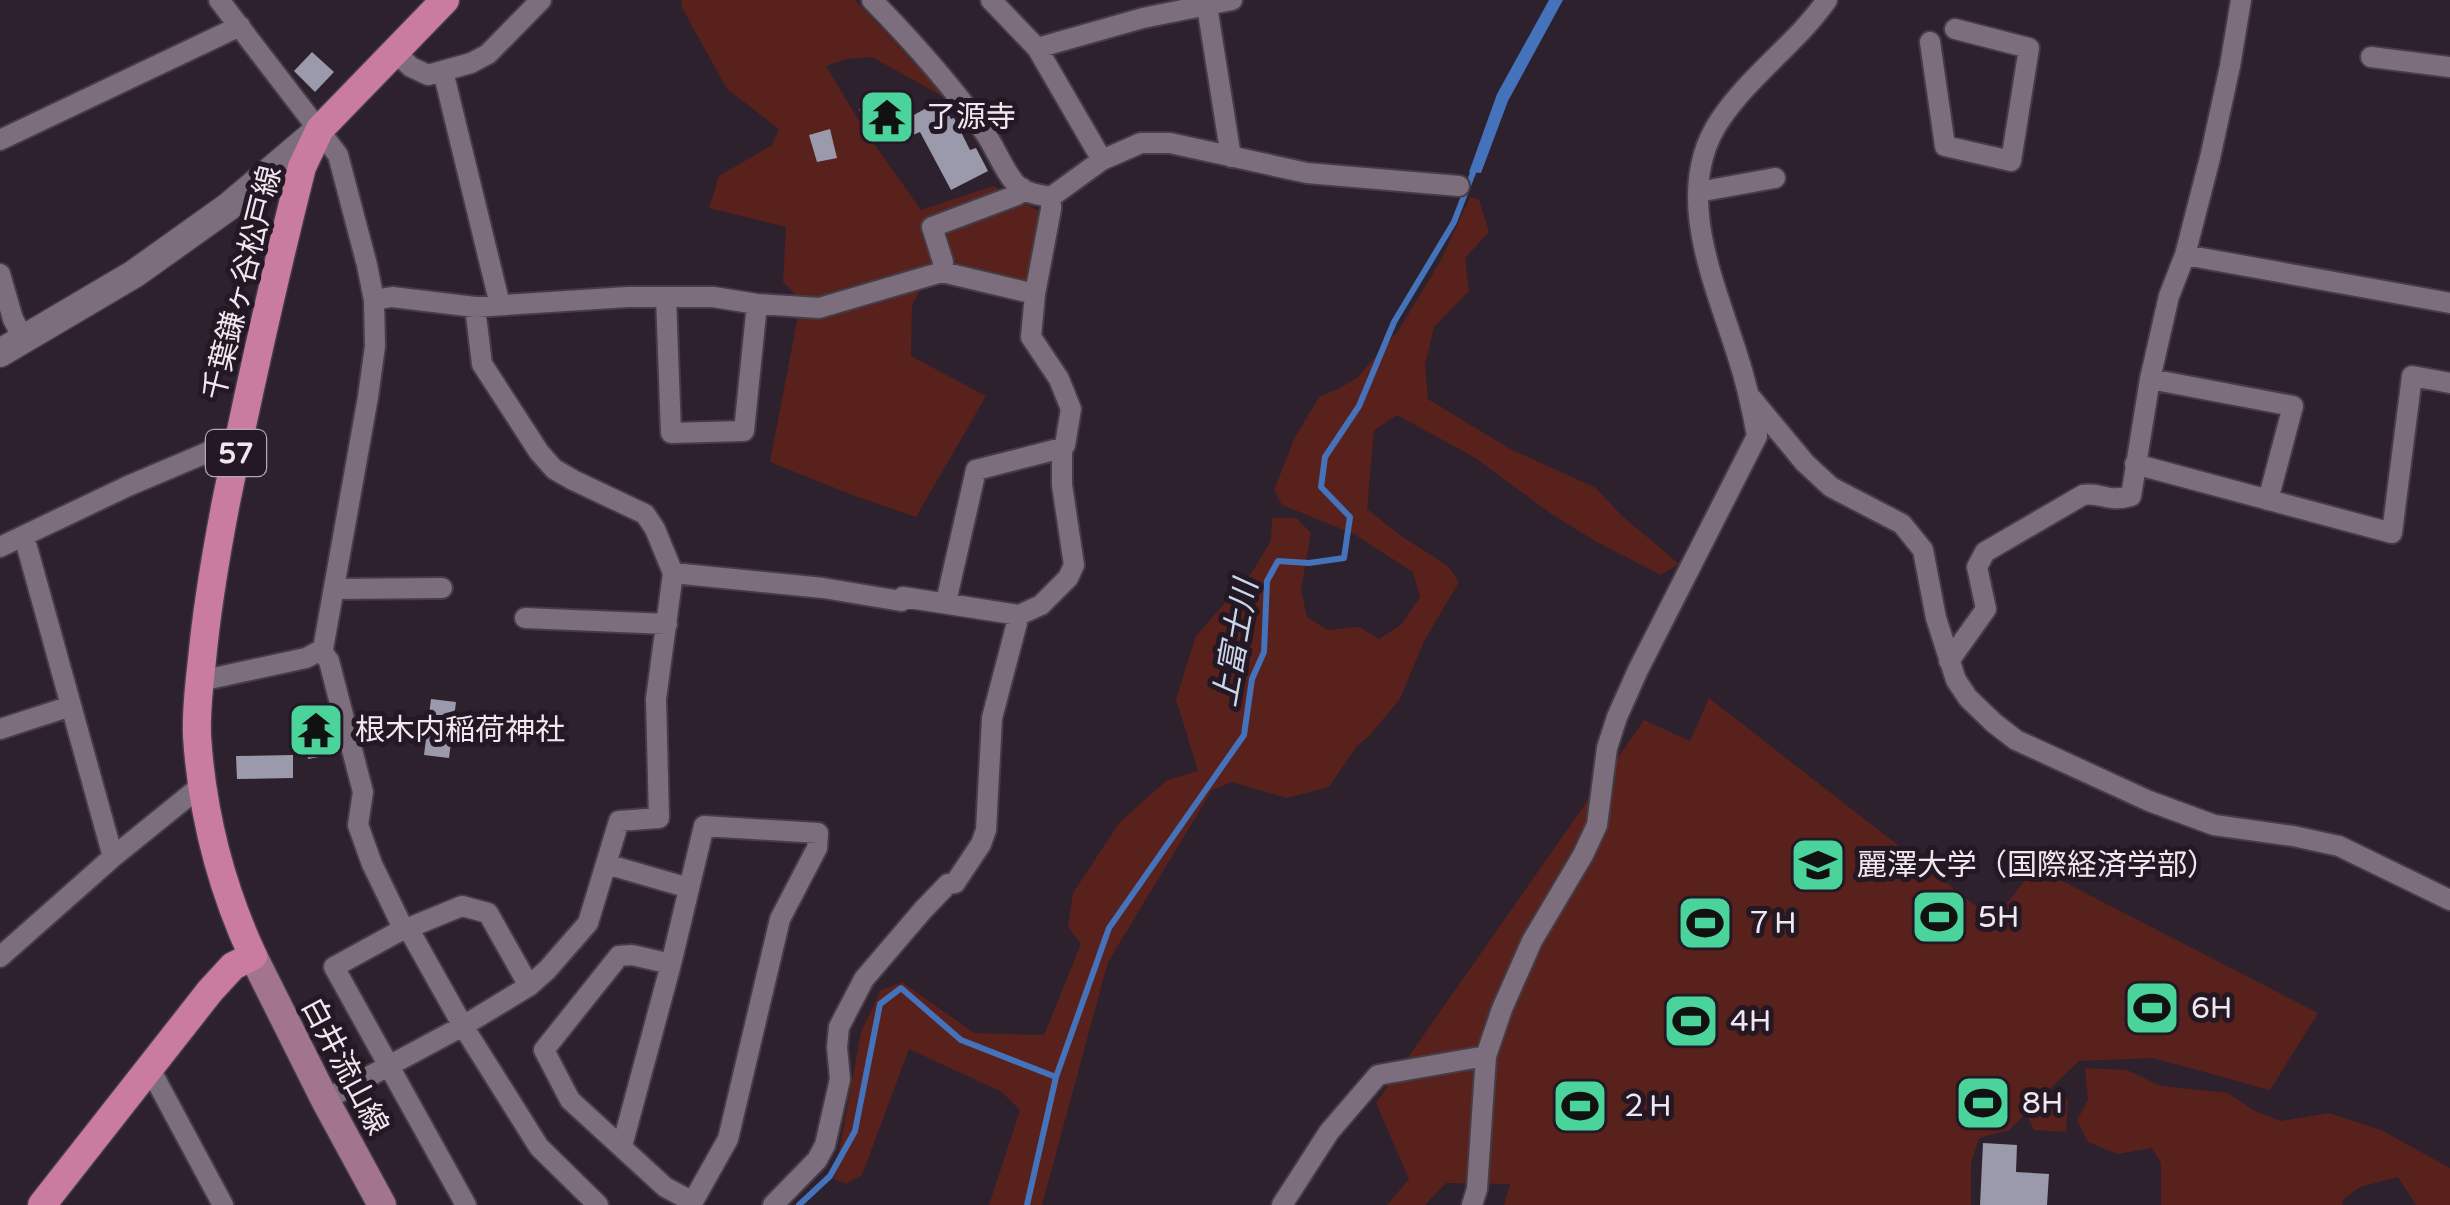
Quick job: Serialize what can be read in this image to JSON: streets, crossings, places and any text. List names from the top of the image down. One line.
{"streets":{"main road":["千葉鎌ヶ谷松戸線","57","白井流山線"]},"crossings":[["千葉鎌ヶ谷松戸線","白井流山線"]],"water":["上富士川"],"places":{"temple":["了源寺","根木内稲荷神社"],"school or university":["麗澤大学（国際経済学部）"],"sports":["5H","７H","6H","4H","8H","２H"]}}
